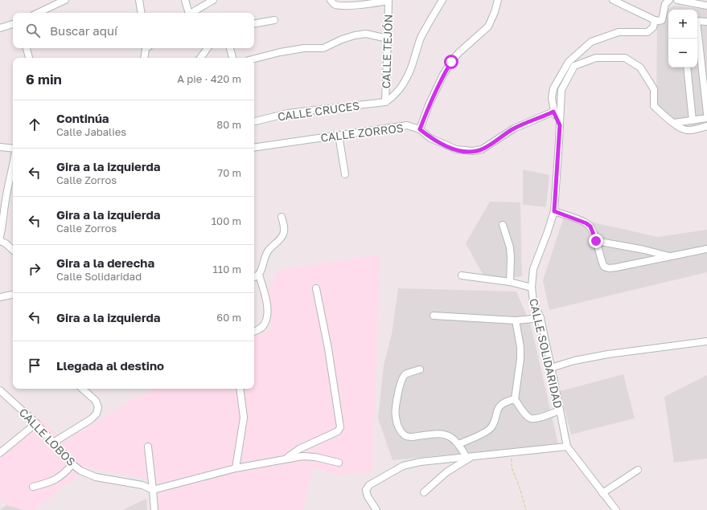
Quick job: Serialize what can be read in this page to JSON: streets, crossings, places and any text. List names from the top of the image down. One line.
{"streets":{"street":["CALLE TEJÓN","CALLE CRUCES","CALLE ZORROS","CALLE SOLIDARIDAD","CALLE LOBOS"]},"crossings":[["CALLE TEJÓN","CALLE CRUCES"]],"page":{"map_buttons":["+","−"],"search":"Buscar aquí","heading":["6 min","A pie · 420 m"],"list":[["Continúa","Calle Jabalies","80 m"],["Gira a la izquierda","Calle Zorros","70 m"],["Gira a la izquierda","Calle Zorros","100 m"],["Gira a la derecha","Calle Solidaridad","110 m"],["Gira a la izquierda","60 m"],"Llegada al destino"]}}
